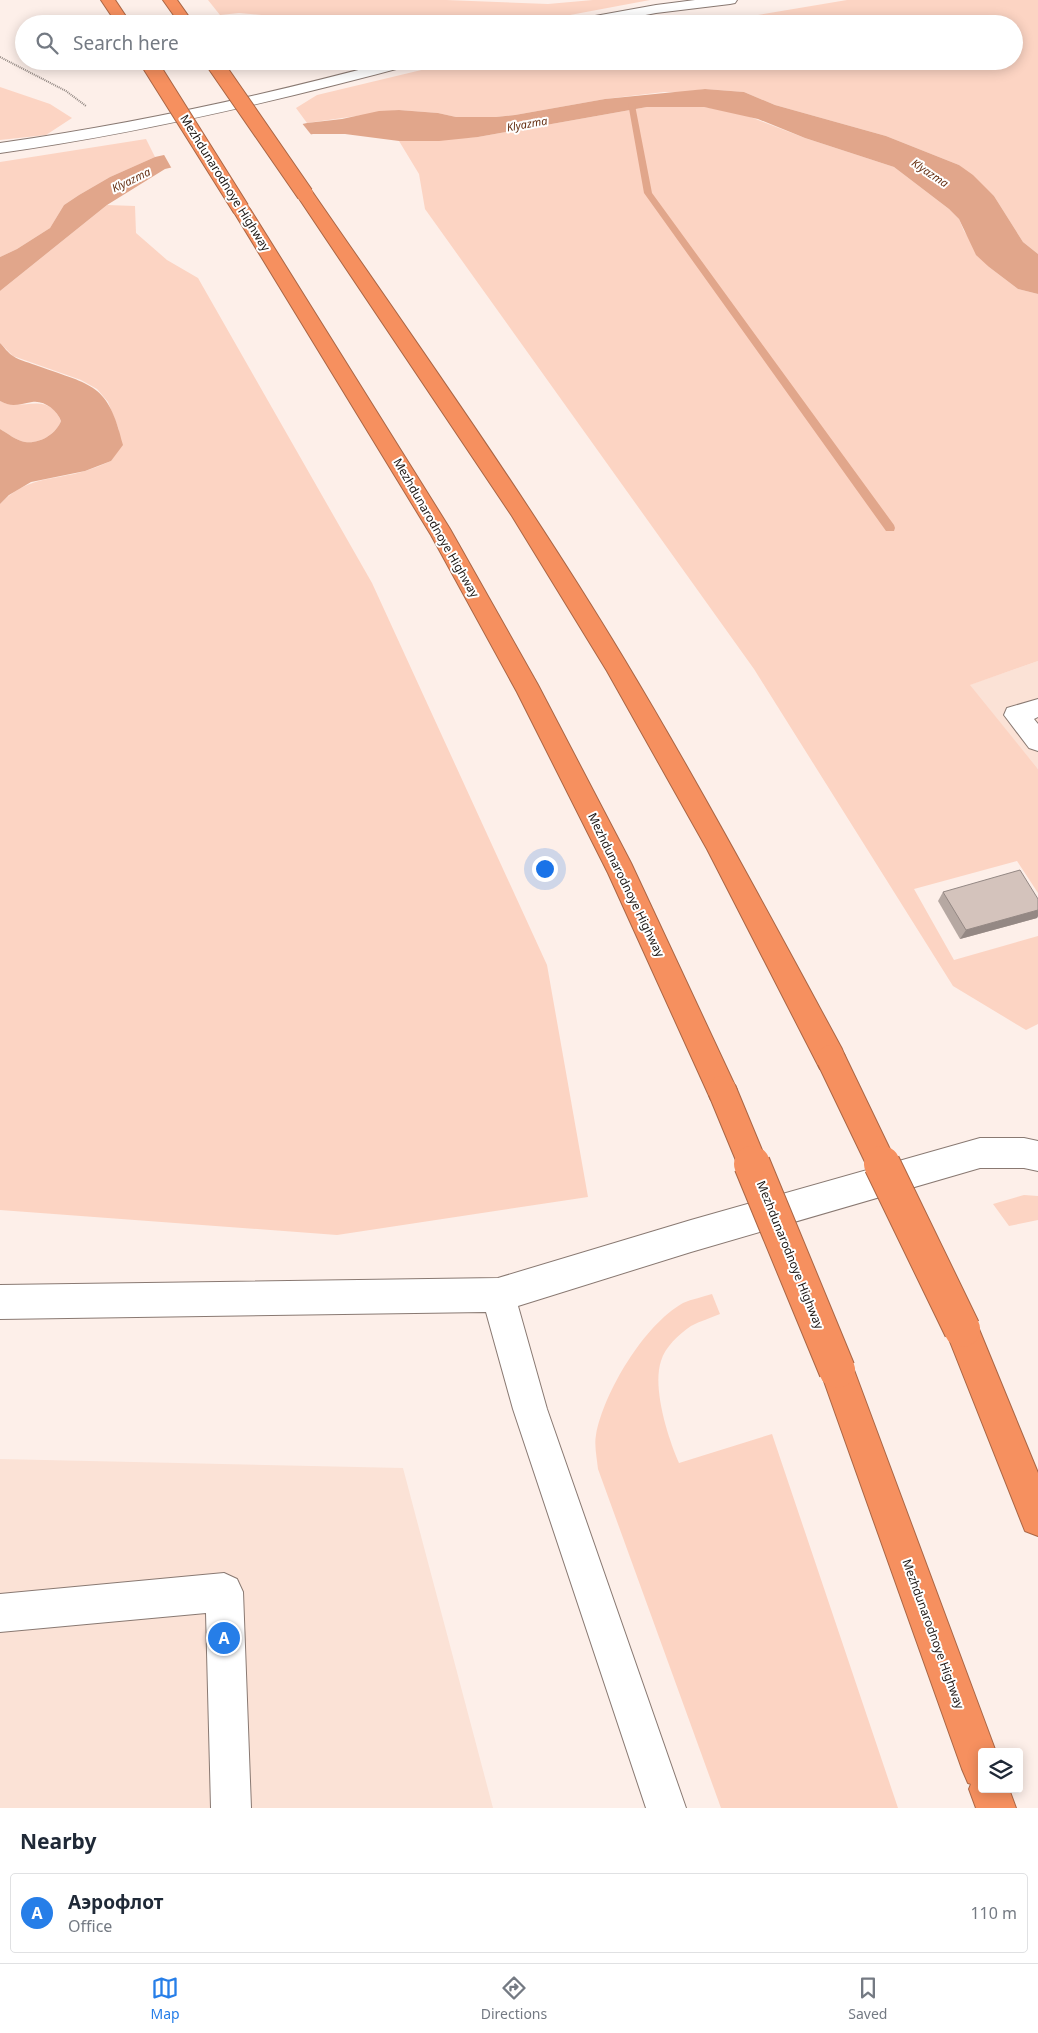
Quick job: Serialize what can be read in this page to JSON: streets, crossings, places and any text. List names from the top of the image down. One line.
{"streets":{"highway":["Mezhdunarodnoye Highway"]},"water":["Klyazma"],"page":{"search":"Search here","pins":"A","heading":"Nearby","list":[{"mark":"A","name":"Аэрофлот","note":"Office","value":"110 m"}],"nav":["Map","Directions","Saved"]}}
